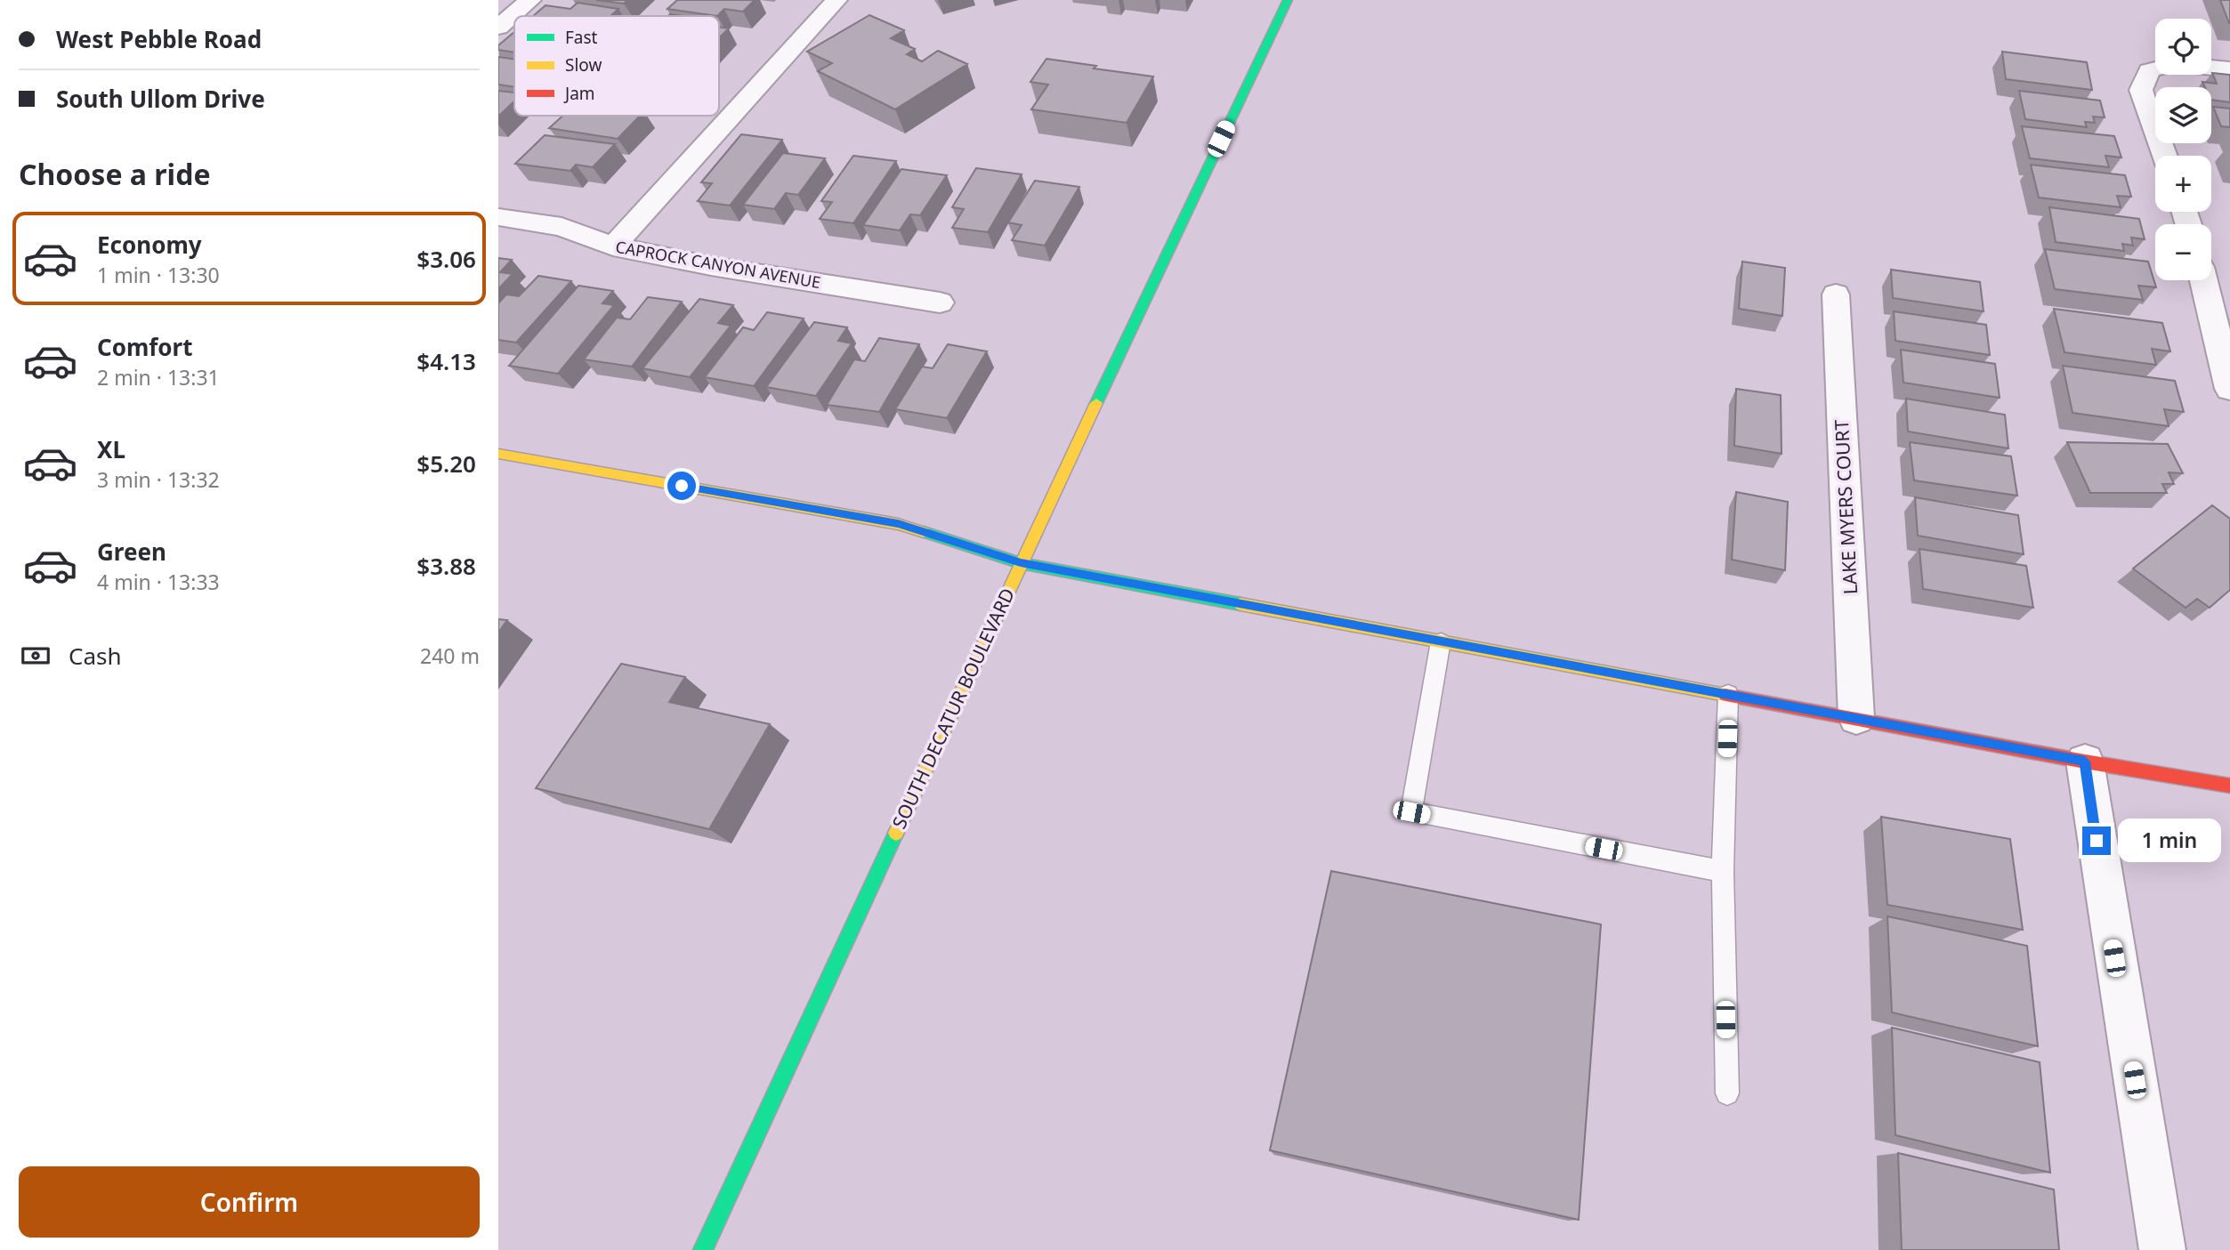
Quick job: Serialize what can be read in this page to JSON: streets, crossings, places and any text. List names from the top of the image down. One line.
{"streets":{"street":["CAPROCK CANYON AVENUE","LAKE MYERS COURT","SOUTH DECATUR BOULEVARD"]},"legend":["Fast","Slow","Jam"],"page":{"banner":["West Pebble Road","South Ullom Drive"],"map_buttons":["+","−"],"heading":"Choose a ride","list":[{"name":"Economy","note":"1 min · 13:30","value":"$3.06"},{"name":"Comfort","note":"2 min · 13:31","value":"$4.13"},{"name":"XL","note":"3 min · 13:32","value":"$5.20"},{"name":"Green","note":"4 min · 13:33","value":"$3.88"}],"pay":["Cash","240 m"],"bubble":"1 min","buttons":"Confirm"}}
